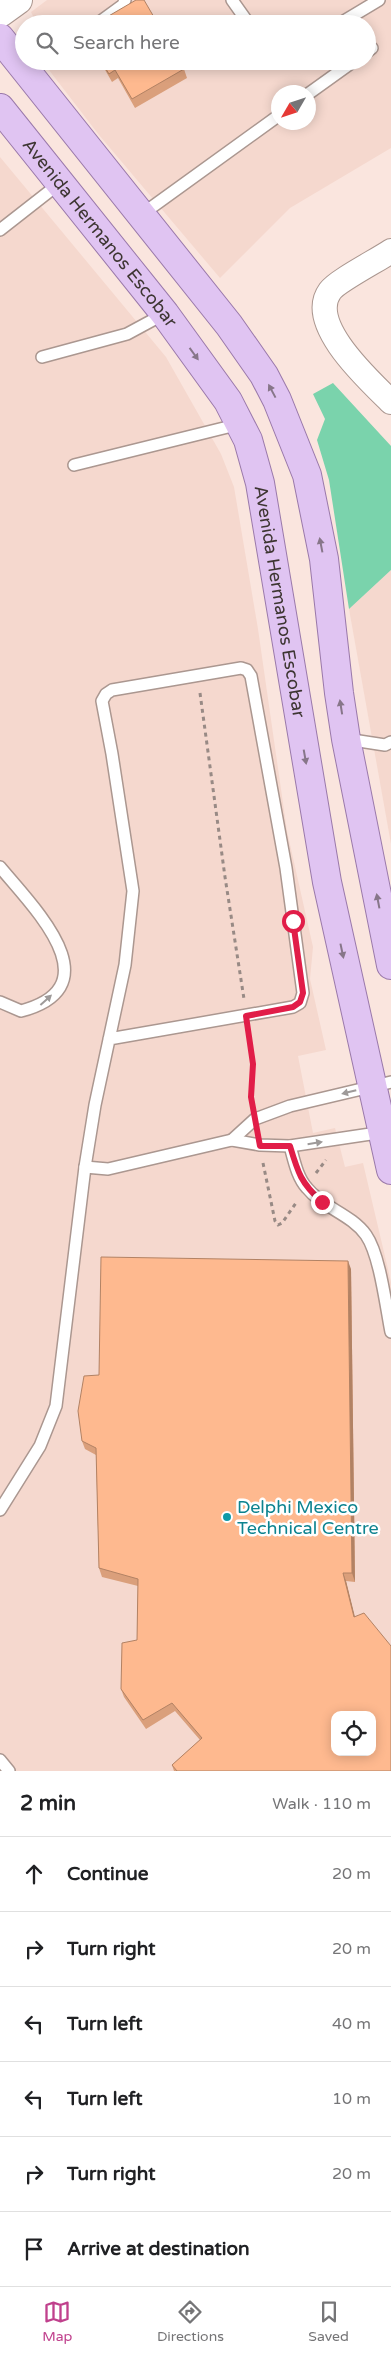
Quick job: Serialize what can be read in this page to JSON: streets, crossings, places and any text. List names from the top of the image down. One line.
{"streets":{"main road":["Avenida Hermanos Escobar"]},"places":["Delphi Mexico Technical Centre"],"north":"bottom left","page":{"search":"Search here","heading":["2 min","Walk · 110 m"],"list":[["Continue","20 m"],["Turn right","20 m"],["Turn left","40 m"],["Turn left","10 m"],["Turn right","20 m"],"Arrive at destination"],"nav":["Map","Directions","Saved"]}}
